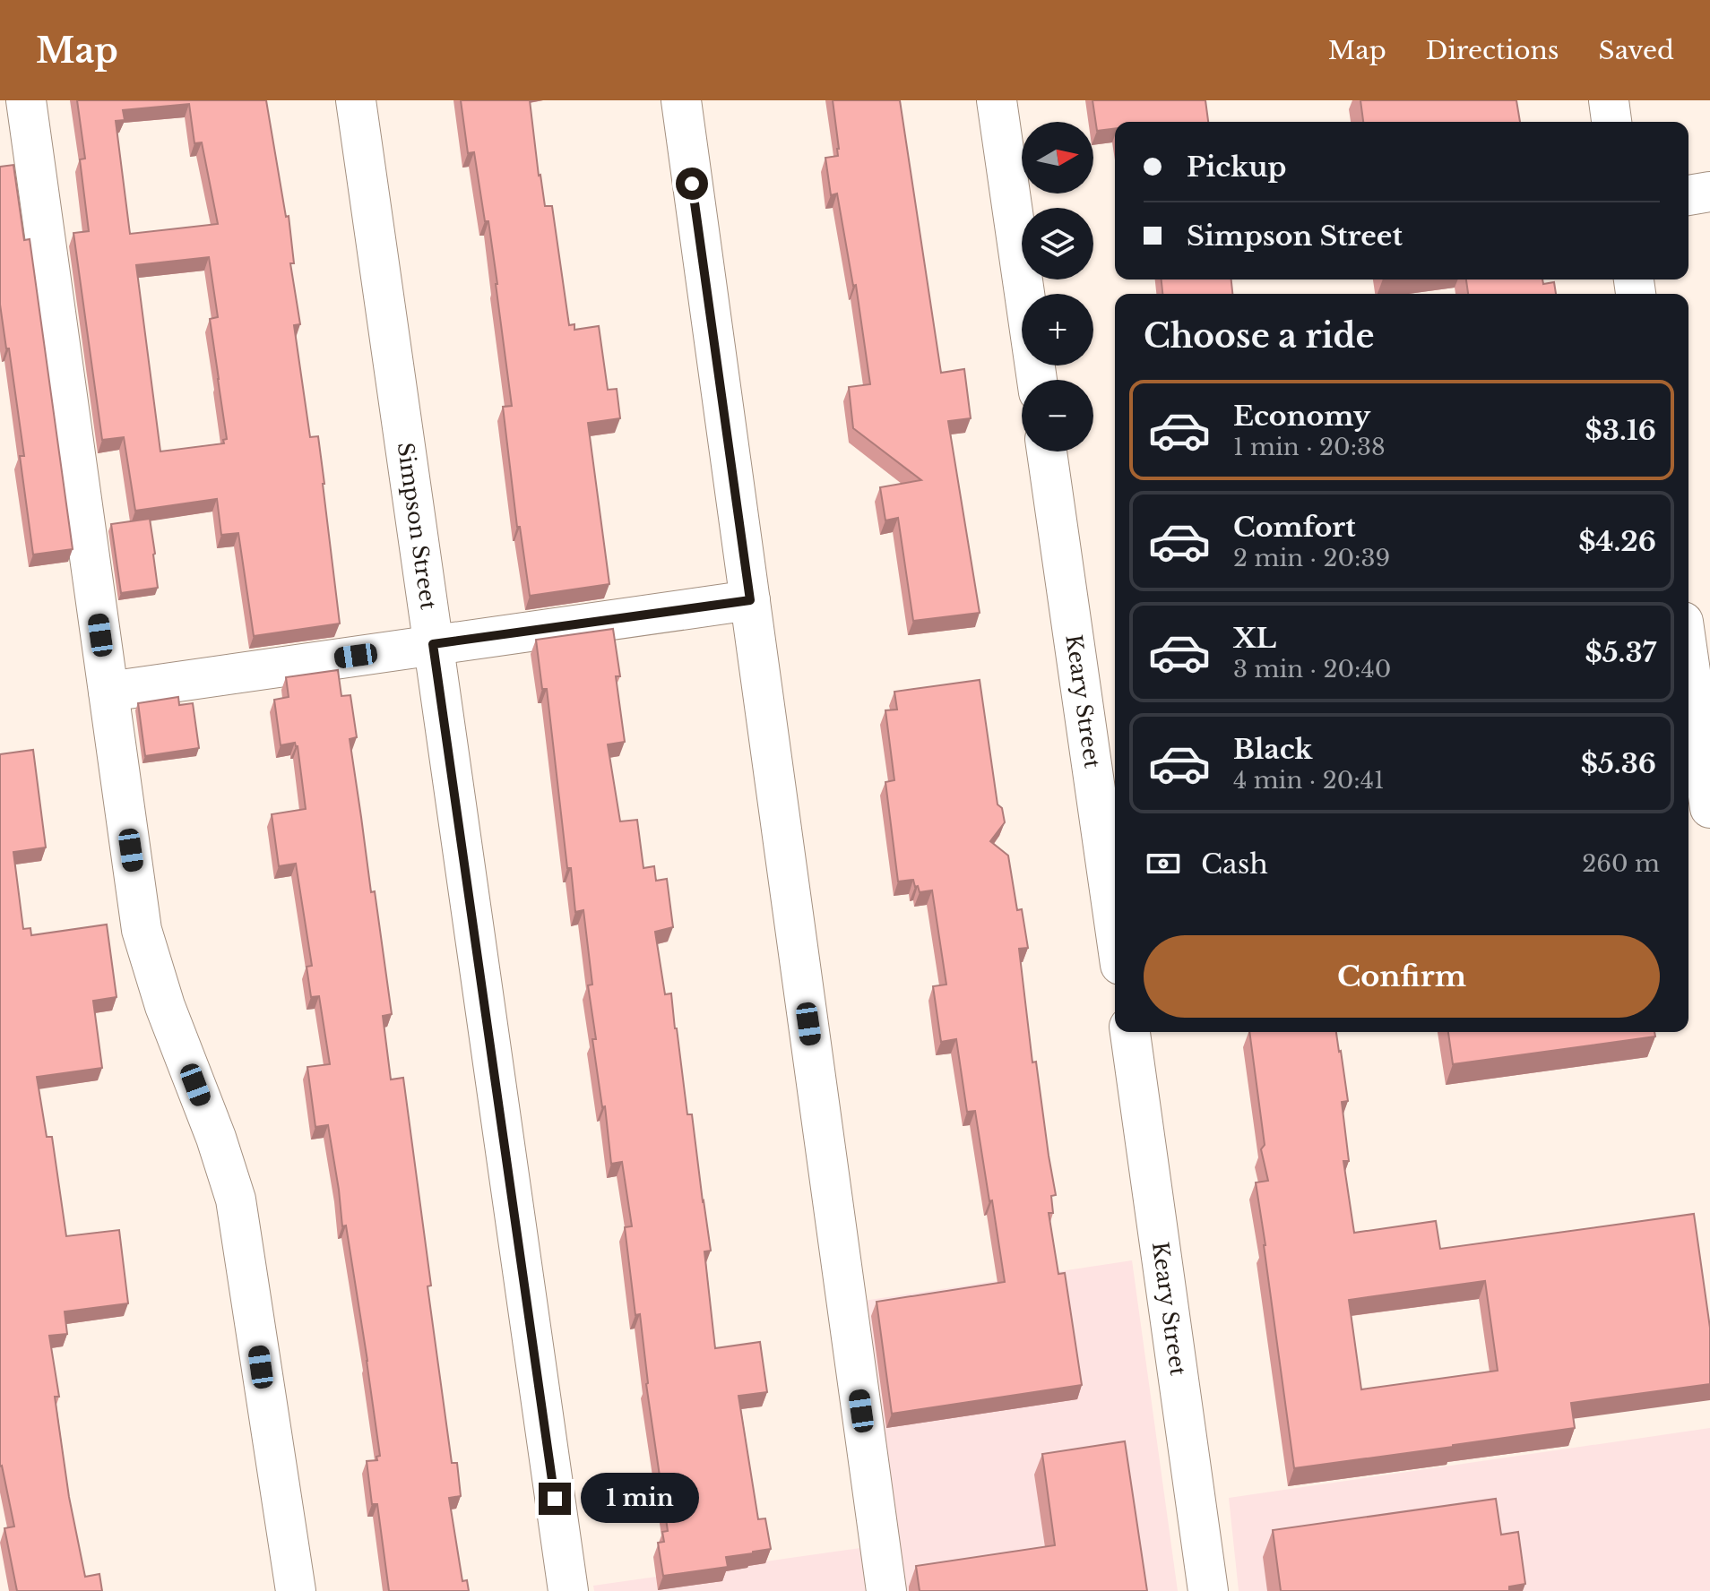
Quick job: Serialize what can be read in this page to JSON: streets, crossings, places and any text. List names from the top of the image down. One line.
{"streets":{"street":["Simpson Street","Keary Street"]},"north":"right","page":{"header":"Map","nav":["Map","Directions","Saved"],"map_buttons":["+","−"],"banner":["Pickup","Simpson Street"],"heading":"Choose a ride","list":[{"name":"Economy","note":"1 min · 20:38","value":"$3.16"},{"name":"Comfort","note":"2 min · 20:39","value":"$4.26"},{"name":"XL","note":"3 min · 20:40","value":"$5.37"},{"name":"Black","note":"4 min · 20:41","value":"$5.36"}],"pay":["Cash","260 m"],"buttons":"Confirm","bubble":"1 min"}}
